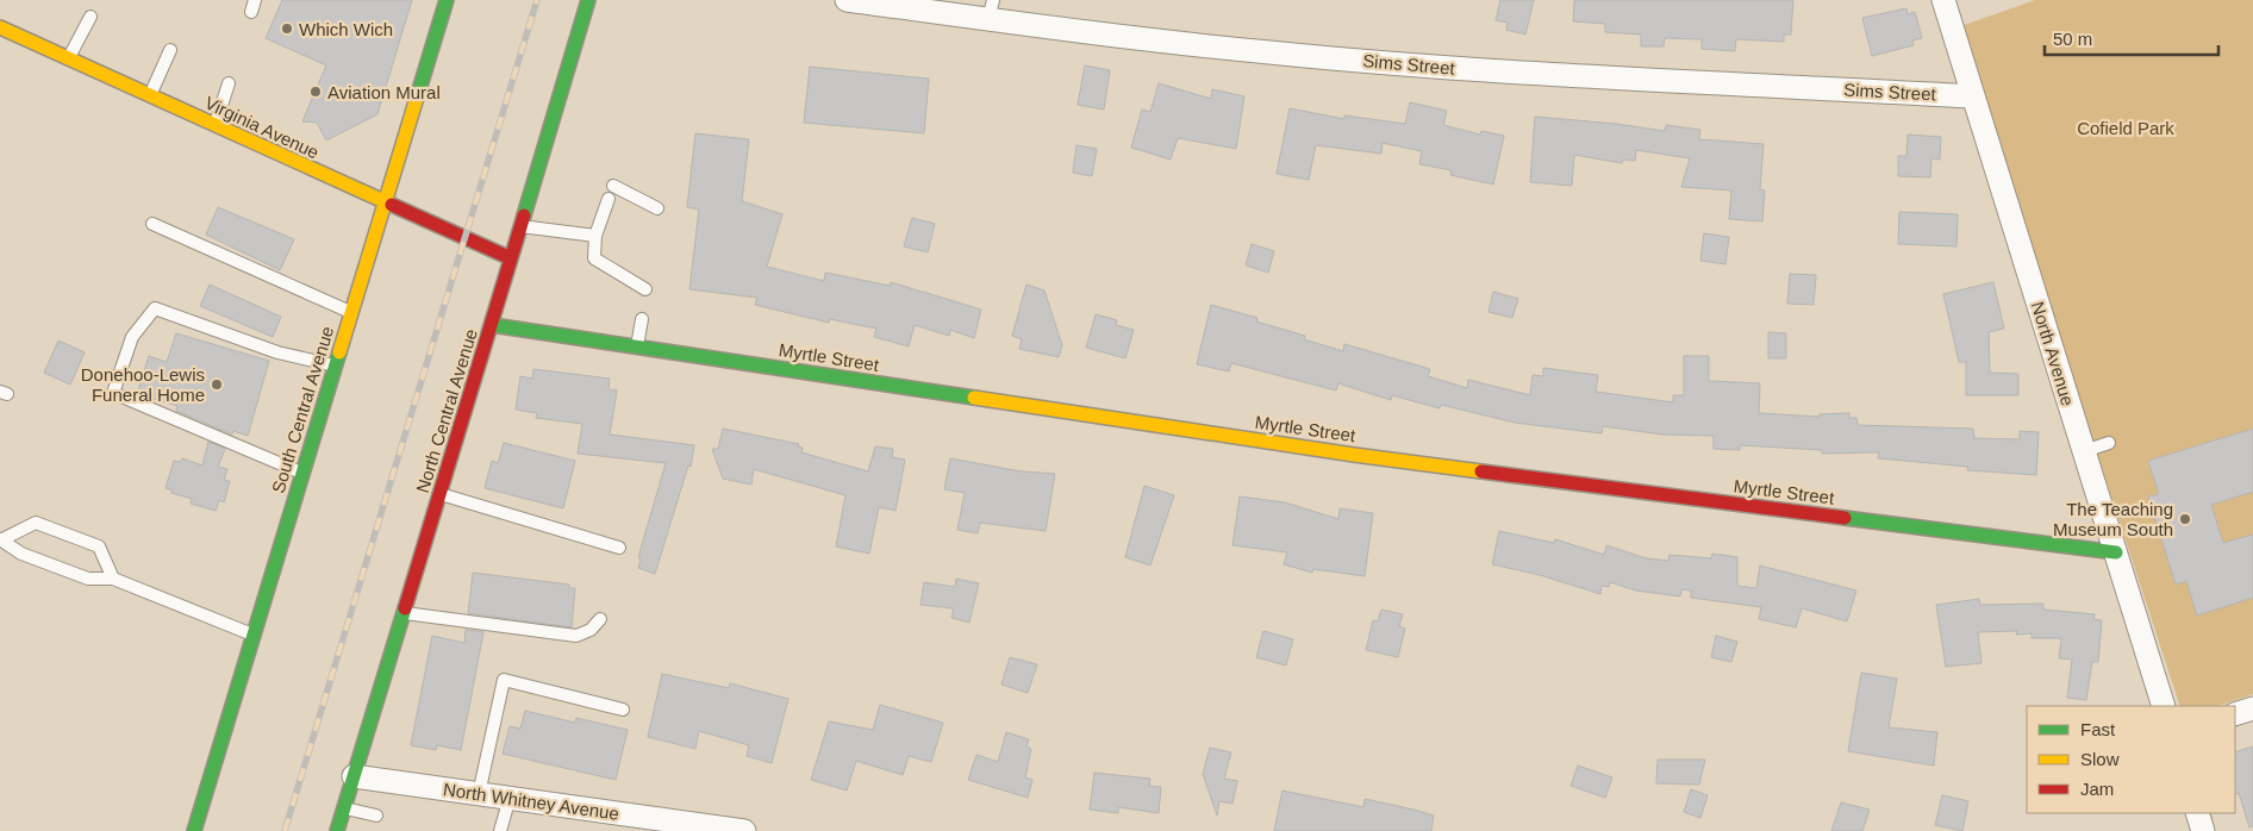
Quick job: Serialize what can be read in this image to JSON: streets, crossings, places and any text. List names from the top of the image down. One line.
{"streets":{"street":["Sims Street","Virginia Avenue","North Avenue","Myrtle Street","South Central Avenue","North Central Avenue","North Whitney Avenue"]},"crossings":[["Sims Street","North Avenue"],["Virginia Avenue","South Central Avenue"],["Virginia Avenue","North Central Avenue"],["North Avenue","Myrtle Street"],["Myrtle Street","North Central Avenue"],["North Central Avenue","North Whitney Avenue"]],"parks":["Cofield Park"],"places":["Which Wich","Aviation Mural","Donehoo-Lewis Funeral Home","The Teaching Museum South"],"legend":["Fast","Slow","Jam"],"scale_bar":"50 m"}
